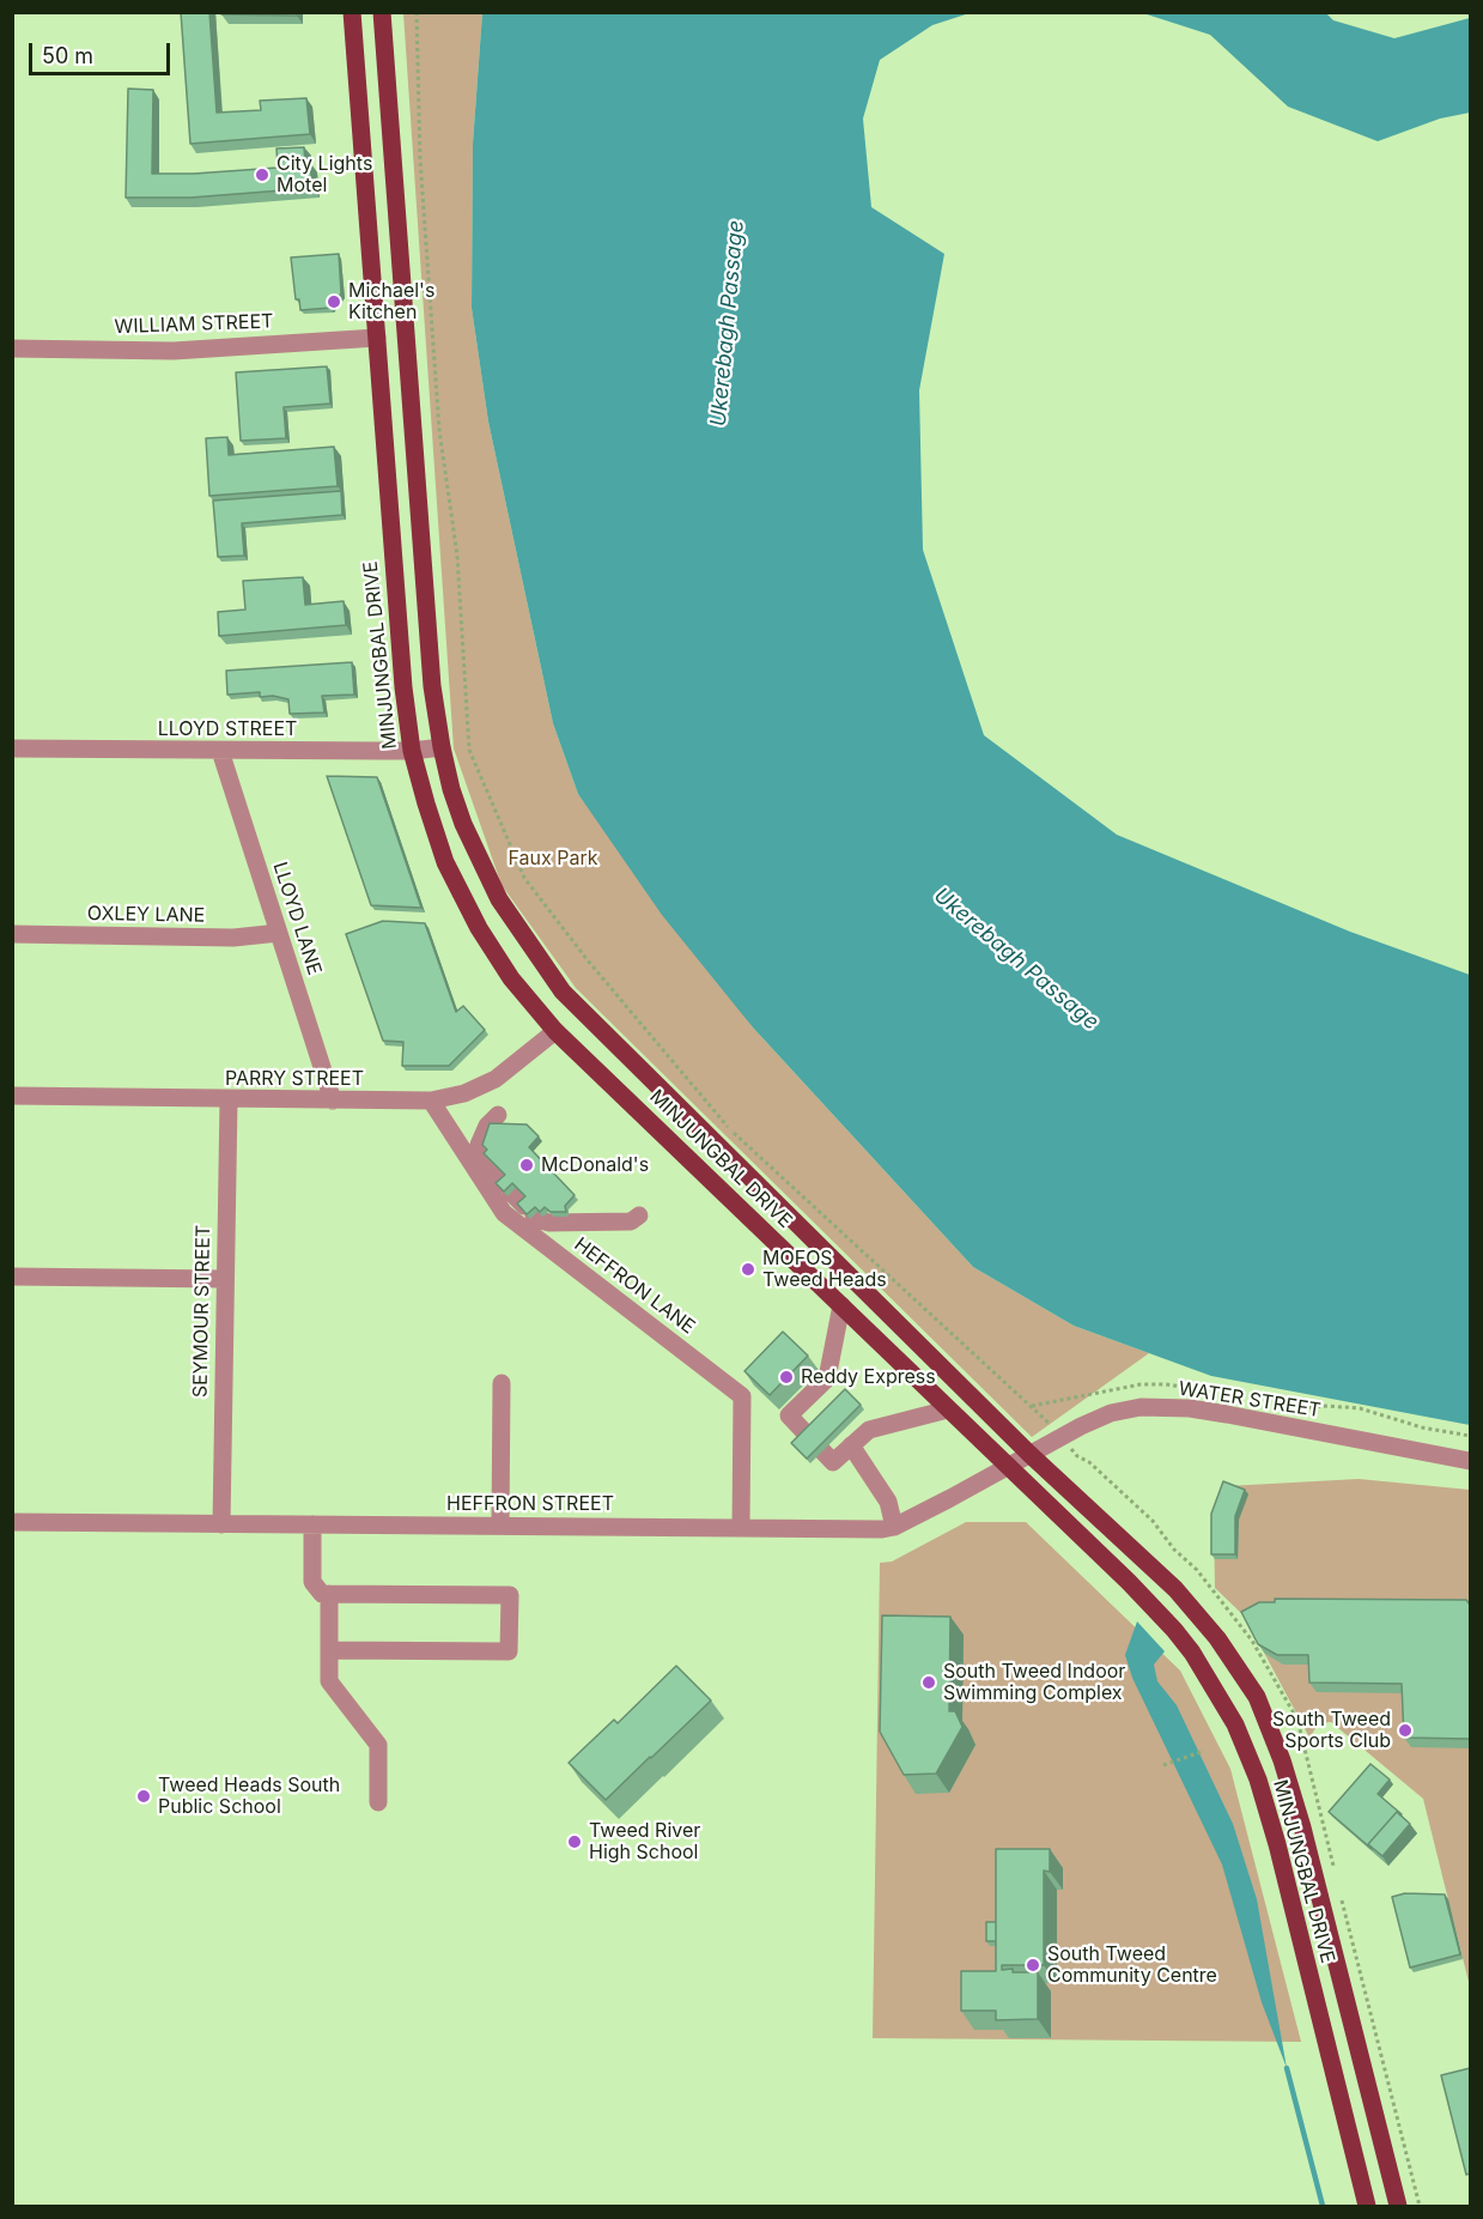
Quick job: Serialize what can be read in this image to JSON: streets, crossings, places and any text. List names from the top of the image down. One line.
{"streets":{"main road":["MINJUNGBAL DRIVE"],"street":["WILLIAM STREET","LLOYD STREET","OXLEY LANE","LLOYD LANE","PARRY STREET","HEFFRON LANE","SEYMOUR STREET","WATER STREET","HEFFRON STREET"]},"crossings":[["WILLIAM STREET","MINJUNGBAL DRIVE"],["MINJUNGBAL DRIVE","LLOYD STREET"],["MINJUNGBAL DRIVE","PARRY STREET"],["MINJUNGBAL DRIVE","WATER STREET"],["MINJUNGBAL DRIVE","HEFFRON STREET"],["LLOYD STREET","LLOYD LANE"],["OXLEY LANE","LLOYD LANE"],["LLOYD LANE","PARRY STREET"],["PARRY STREET","HEFFRON LANE"],["PARRY STREET","SEYMOUR STREET"],["HEFFRON LANE","HEFFRON STREET"],["SEYMOUR STREET","HEFFRON STREET"],["WATER STREET","HEFFRON STREET"]],"water":["Ukerebagh Passage"],"parks":["Faux Park"],"places":["City Lights Motel","Michael's Kitchen","McDonald's","MOFOS Tweed Heads","Reddy Express","South Tweed Indoor Swimming Complex","South Tweed Sports Club","Tweed Heads South Public School","Tweed River High School","South Tweed Community Centre"],"scale_bar":"50 m"}
